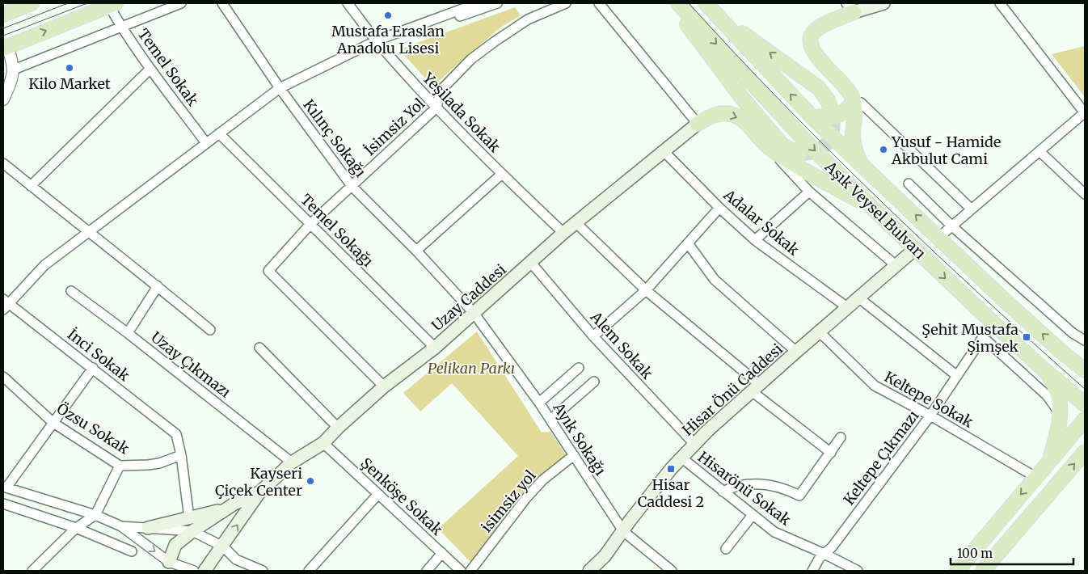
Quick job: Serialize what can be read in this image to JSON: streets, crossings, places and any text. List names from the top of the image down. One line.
{"streets":{"main road":["Aşık Veysel Bulvarı","Uzay Caddesi","Hisar Önü Caddesi"],"street":["Temel Sokak","Yeşilada Sokak","İsimsiz Yol","Kılınç Sokağı","Adalar Sokak","Temel Sokağı","Alem Sokak","İnci Sokak","Uzay Çıkmazı","Keltepe Sokak","Özsu Sokak","Ayık Sokağı","Keltepe Çıkmazı","Hisarönü Sokak","Şenköşe Sokak","isimsiz yol"]},"crossings":[["Yeşilada Sokak","İsimsiz Yol"],["Yeşilada Sokak","Uzay Caddesi"],["İsimsiz Yol","Kılınç Sokağı"],["İsimsiz Yol","Temel Sokağı"],["İsimsiz Yol","Uzay Caddesi"],["Kılınç Sokağı","Uzay Caddesi"],["Kılınç Sokağı","Ayık Sokağı"],["Aşık Veysel Bulvarı","Hisar Önü Caddesi"],["Aşık Veysel Bulvarı","Keltepe Çıkmazı"],["Adalar Sokak","Uzay Caddesi"],["Adalar Sokak","Hisar Önü Caddesi"],["Temel Sokağı","Uzay Caddesi"],["Uzay Caddesi","Alem Sokak"],["Uzay Caddesi","Uzay Çıkmazı"],["Uzay Caddesi","Ayık Sokağı"],["Uzay Caddesi","Şenköşe Sokak"],["Alem Sokak","Hisar Önü Caddesi"],["İnci Sokak","Özsu Sokak"],["Hisar Önü Caddesi","Keltepe Sokak"],["Hisar Önü Caddesi","Ayık Sokağı"],["Hisar Önü Caddesi","Hisarönü Sokak"],["Keltepe Sokak","Keltepe Çıkmazı"],["Ayık Sokağı","isimsiz yol"],["Keltepe Çıkmazı","Hisarönü Sokak"]],"parks":["Pelikan Parkı"],"places":{"other":["Mustafa Eraslan Anadolu Lisesi","Kilo Market","Yusuf - Hamide Akbulut Cami","Kayseri Çiçek Center"],"transit":["Şehit Mustafa Şimşek","Hisar Caddesi 2"]},"scale_bar":"100 m"}
